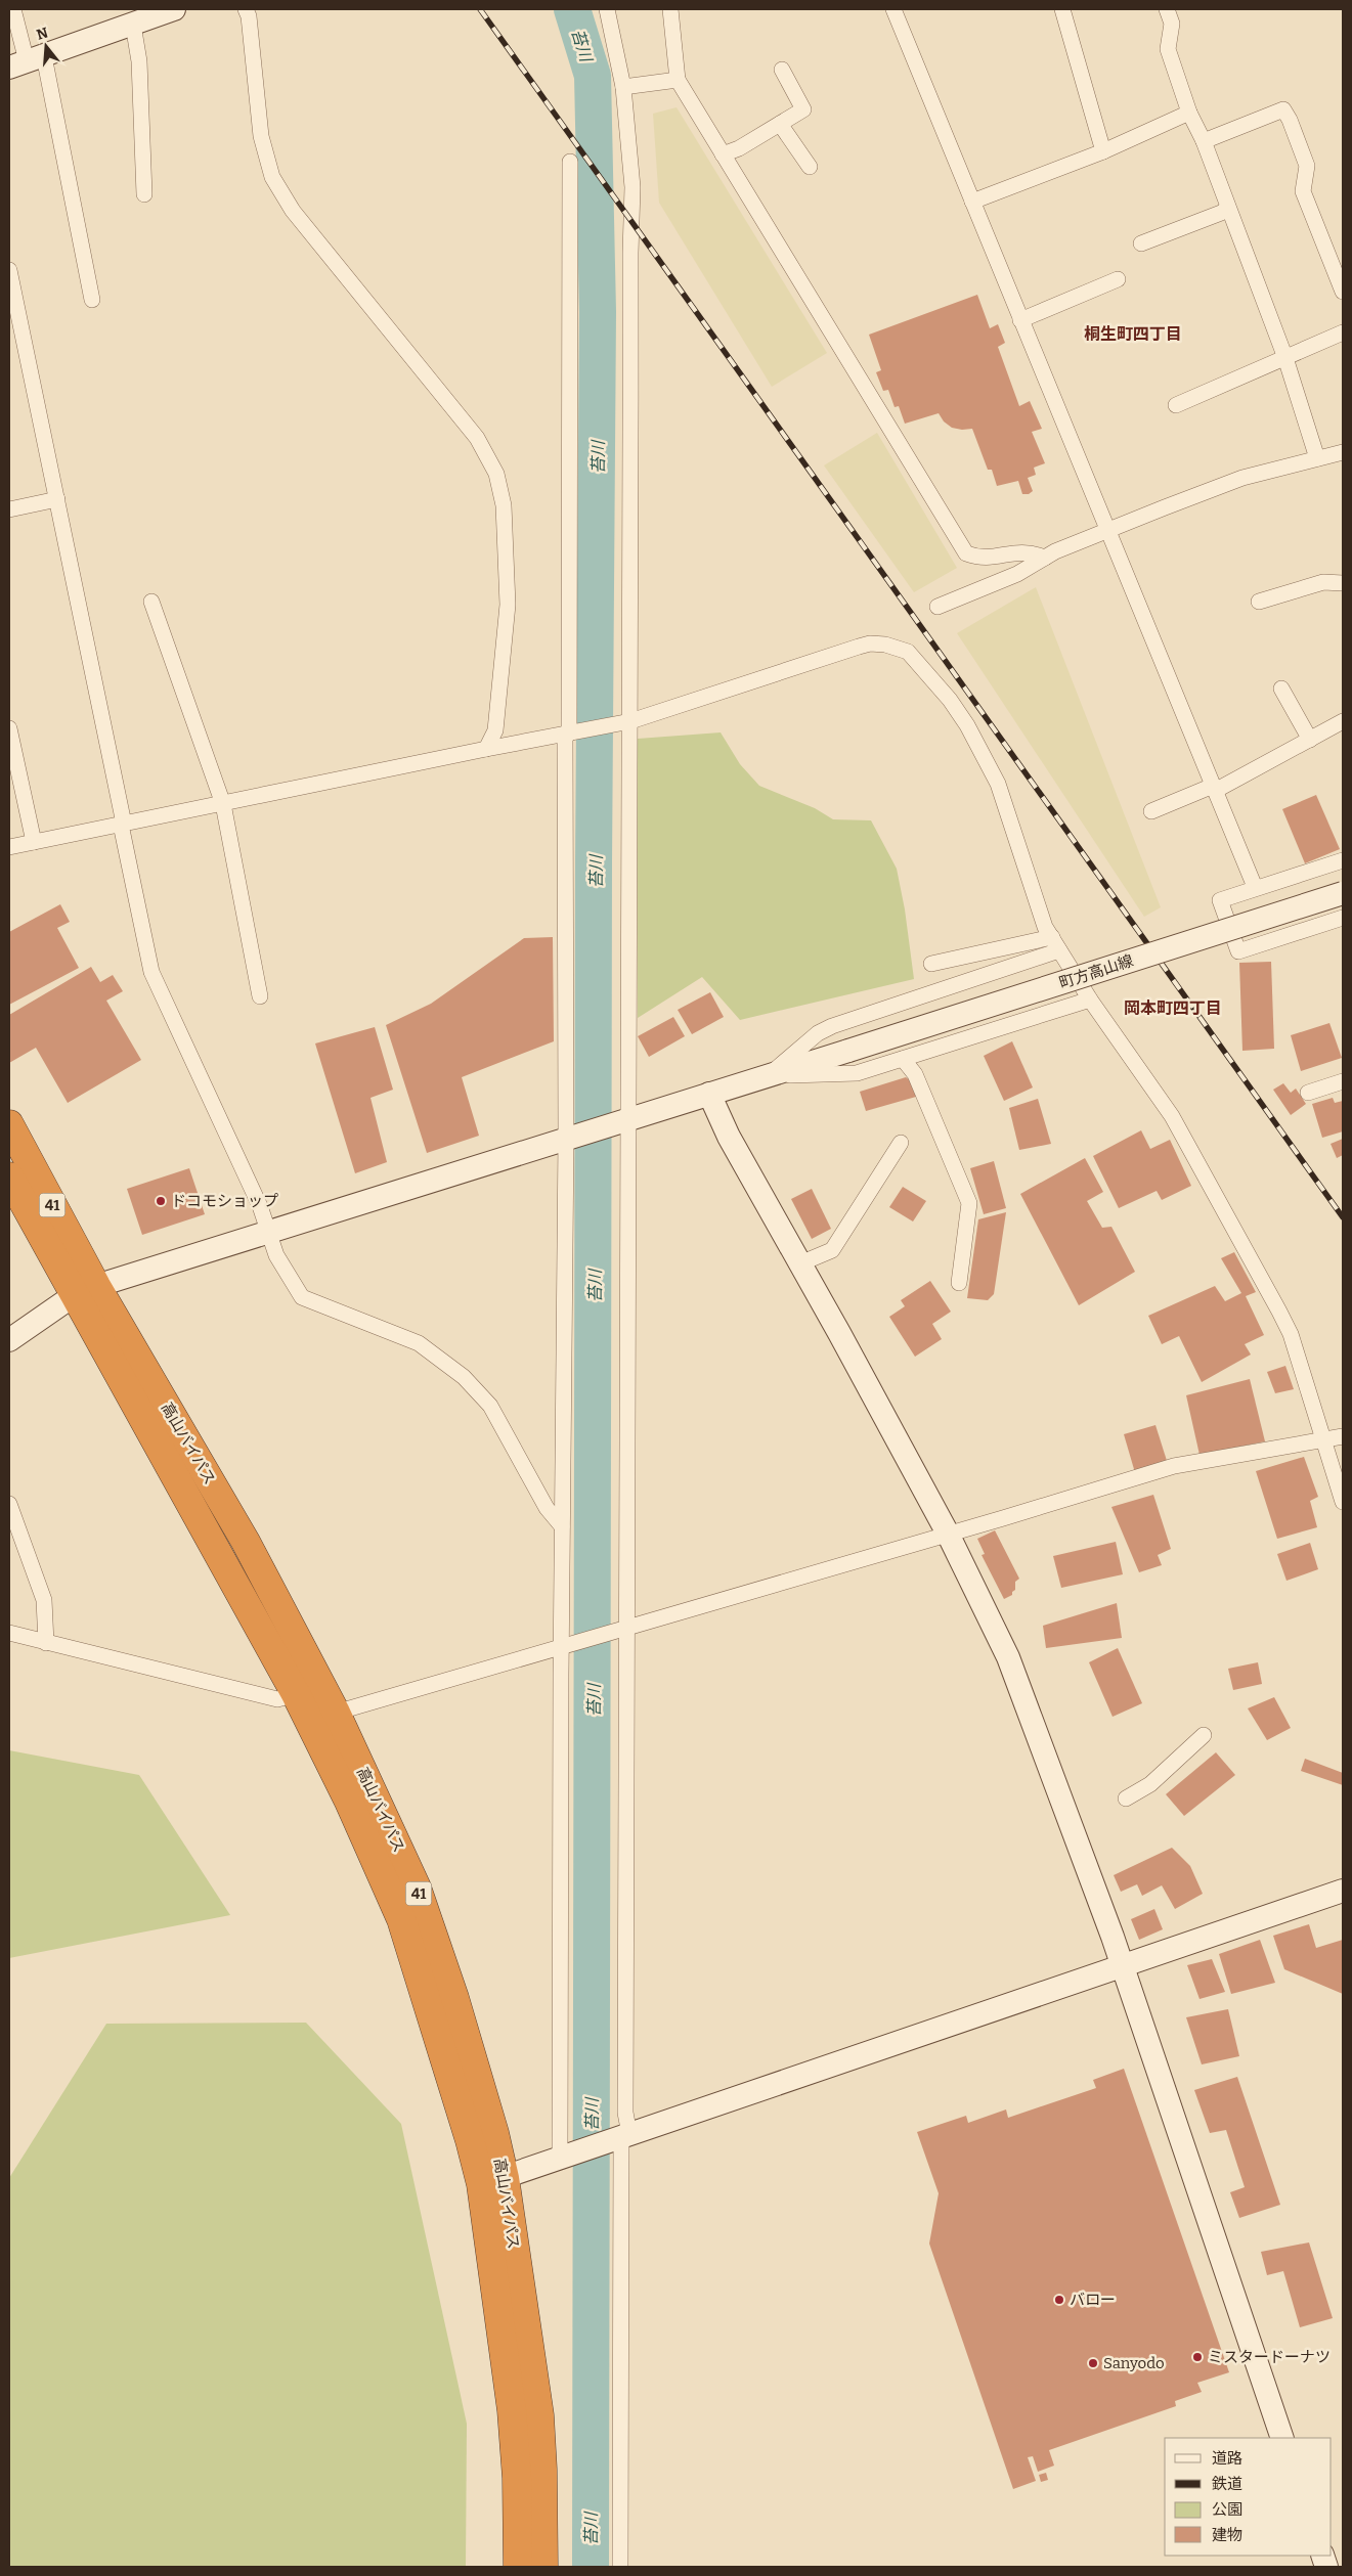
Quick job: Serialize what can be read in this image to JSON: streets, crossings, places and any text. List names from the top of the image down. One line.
{"streets":{"highway":["41","高山バイパス"],"street":["町方高山線"]},"districts":["桐生町四丁目","岡本町四丁目"],"water":["苔川"],"places":["ドコモショップ","バロー","ミスタードーナツ","Sanyodo"],"legend":["道路","鉄道","公園","建物"],"north":"top"}
